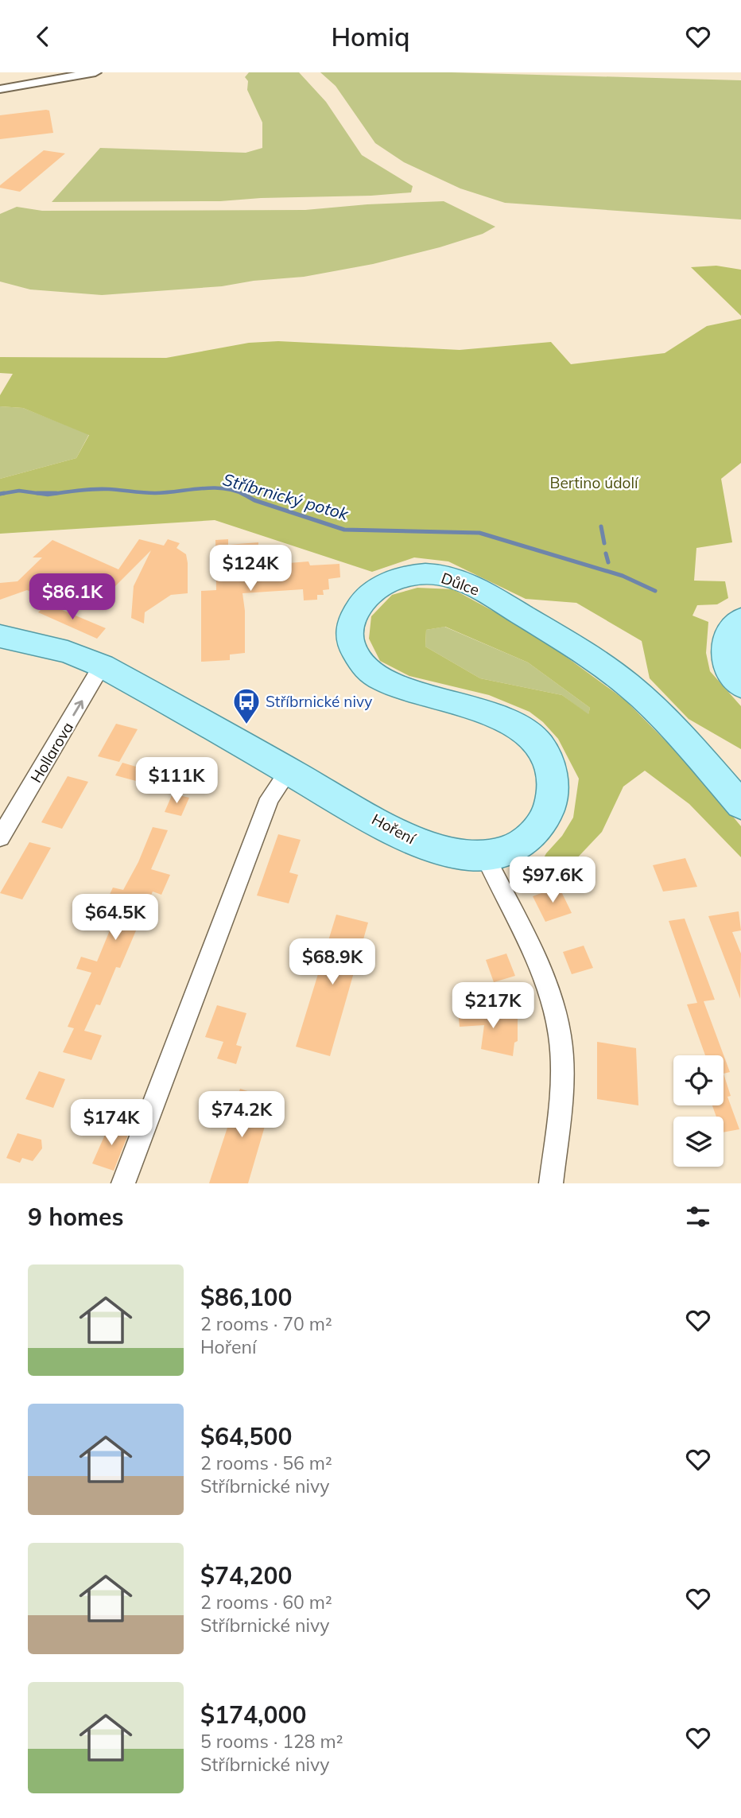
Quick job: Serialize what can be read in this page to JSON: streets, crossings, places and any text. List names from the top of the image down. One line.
{"streets":{"main road":["Důlce","Hoření"],"street":["Hollarova"]},"crossings":[["Důlce","Hoření"],["Hollarova","Hoření"]],"one_way":["Hollarova"],"water":["Stříbrnický potok"],"parks":["Bertino údolí"],"places":{"bus stop":["Stříbrnické nivy"]},"page":{"header":"Homiq","price":["$124K","$86.1K","$111K","$97.6K","$64.5K","$68.9K","$217K","$74.2K","$174K"],"heading":"9 homes","list":[{"name":"$86,100","note":"2 rooms · 70 m² · Hoření"},{"name":"$64,500","note":"2 rooms · 56 m² · Stříbrnické nivy"},{"name":"$74,200","note":"2 rooms · 60 m² · Stříbrnické nivy"},{"name":"$174,000","note":"5 rooms · 128 m² · Stříbrnické nivy"}]}}
